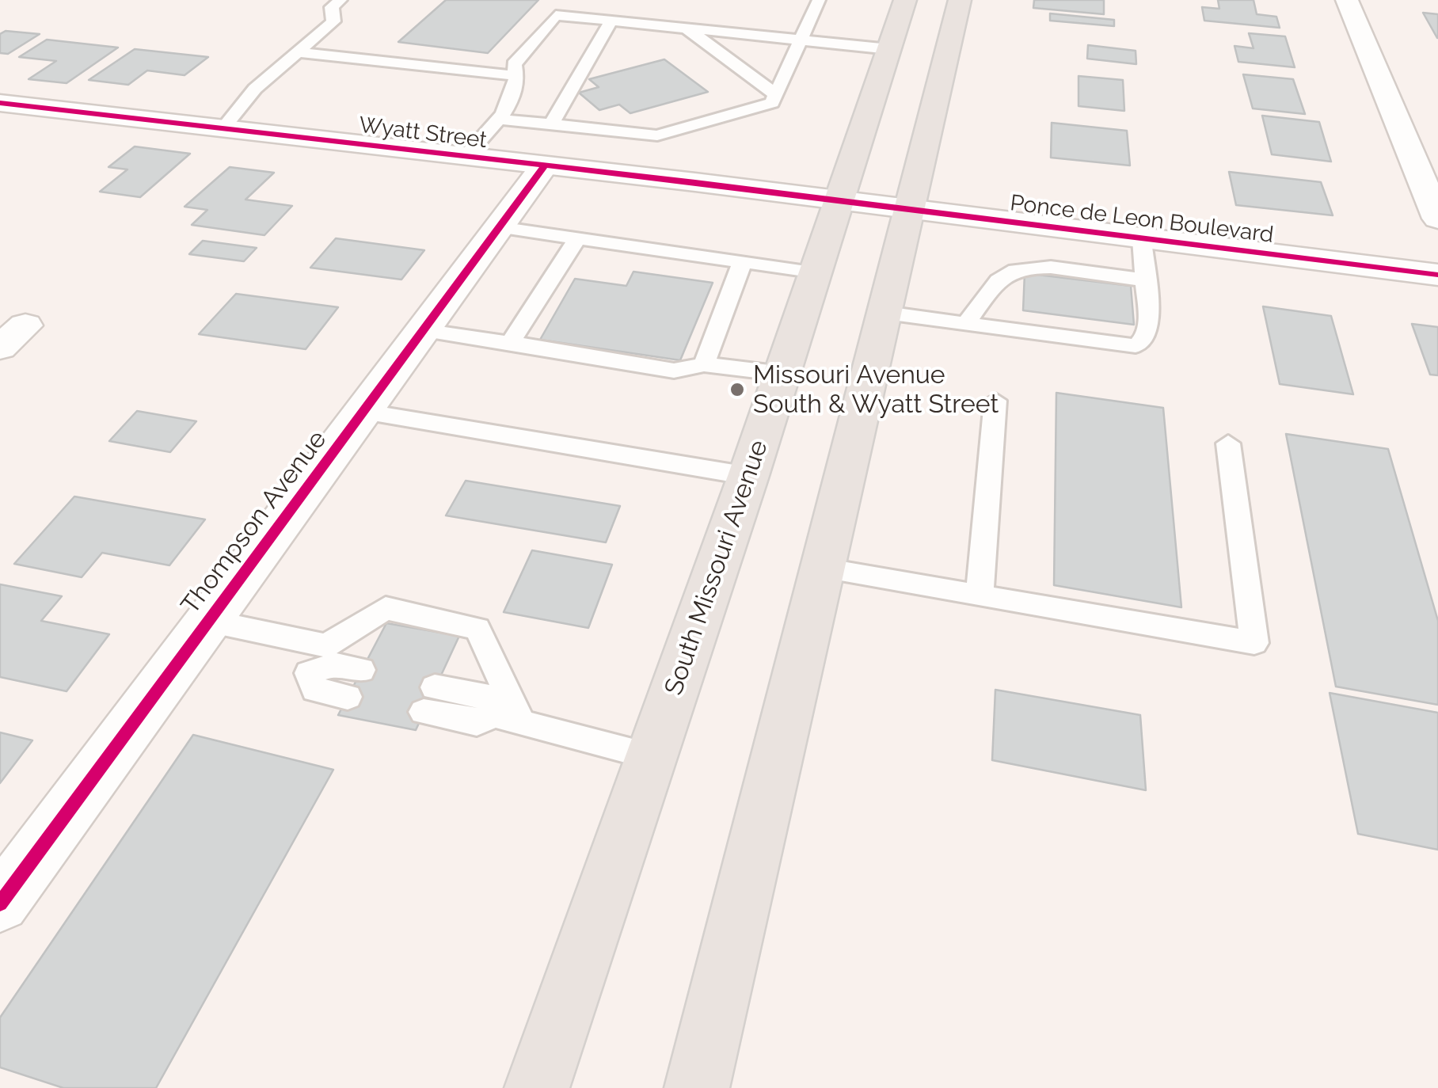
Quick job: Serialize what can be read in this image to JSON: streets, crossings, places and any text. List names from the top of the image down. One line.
{"streets":{"main road":["South Missouri Avenue"],"street":["Wyatt Street","Ponce de Leon Boulevard","Thompson Avenue"]},"crossings":[["Wyatt Street","Ponce de Leon Boulevard"],["Wyatt Street","Thompson Avenue"],["Wyatt Street","South Missouri Avenue"],["Ponce de Leon Boulevard","South Missouri Avenue"]],"places":["Missouri Avenue South & Wyatt Street"]}
